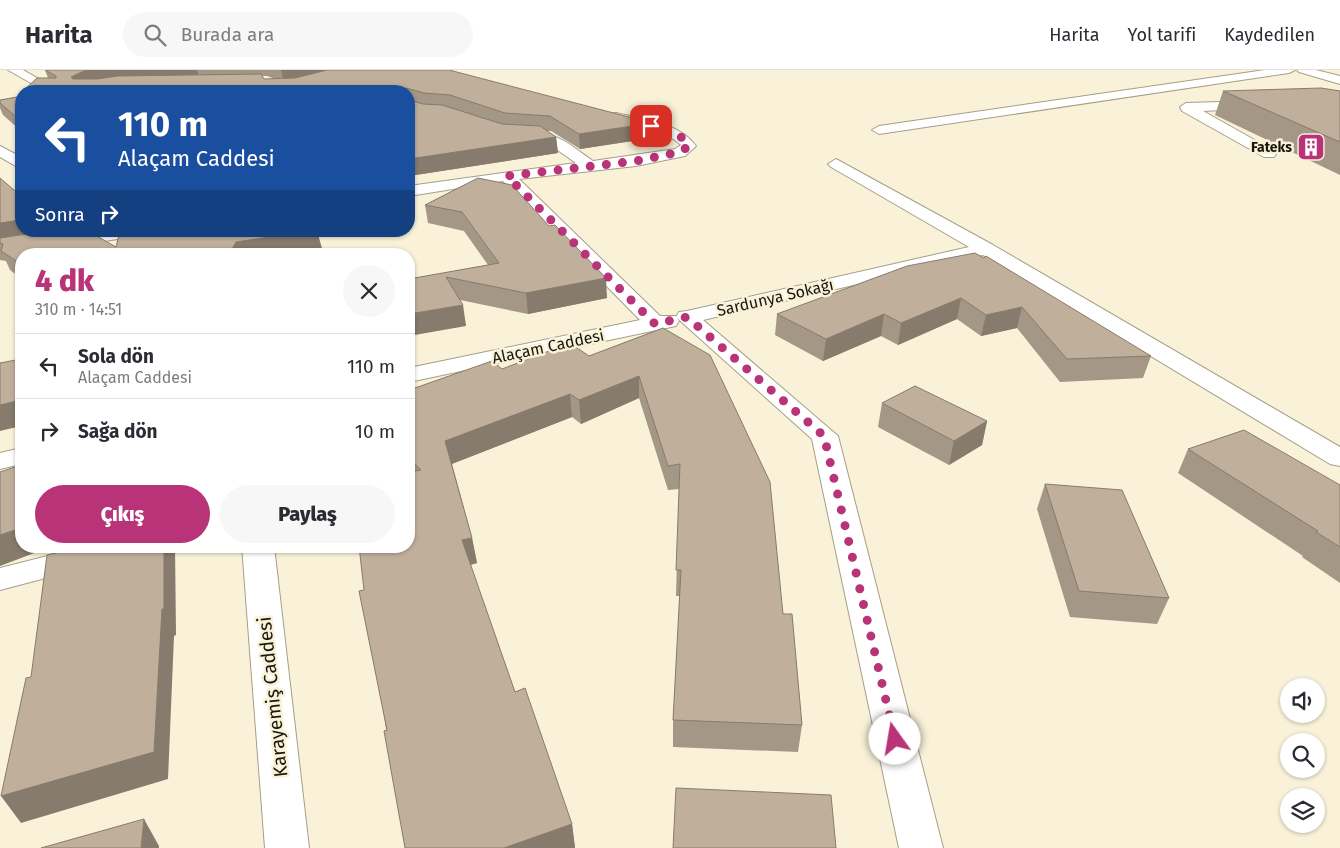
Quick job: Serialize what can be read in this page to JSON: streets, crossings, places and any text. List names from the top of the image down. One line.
{"streets":{"street":["Sardunya Sokağı","Alaçam Caddesi","Karayemiş Caddesi"]},"crossings":[["Sardunya Sokağı","Alaçam Caddesi"]],"places":{"building":["Fateks"]},"page":{"header":"Harita","search":"Burada ara","nav":["Harita","Yol tarifi","Kaydedilen"],"turn":["110 m","Alaçam Caddesi"],"then":"Sonra","heading":["4 dk","310 m · 14:51"],"list":[{"name":"Sola dön","note":"Alaçam Caddesi","value":"110 m"},{"name":"Sağa dön","value":"10 m"}],"buttons":["Çıkış","Paylaş"]}}
